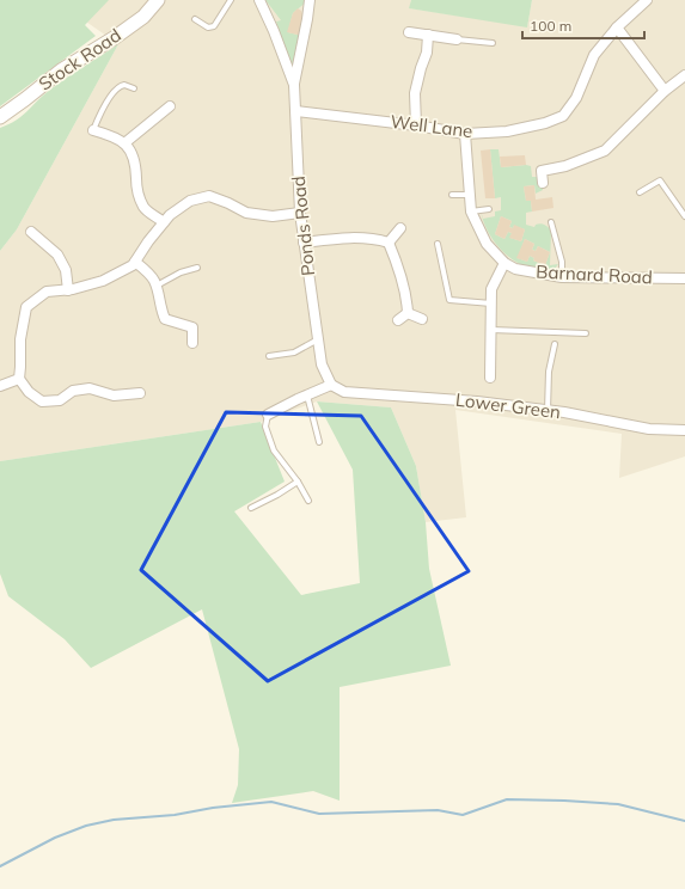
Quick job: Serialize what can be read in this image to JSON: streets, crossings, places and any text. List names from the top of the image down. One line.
{"streets":{"main road":["Stock Road"],"street":["Well Lane","Ponds Road","Barnard Road","Lower Green"]},"crossings":[["Well Lane","Ponds Road"],["Well Lane","Barnard Road"],["Ponds Road","Lower Green"]],"scale_bar":"100 m"}
